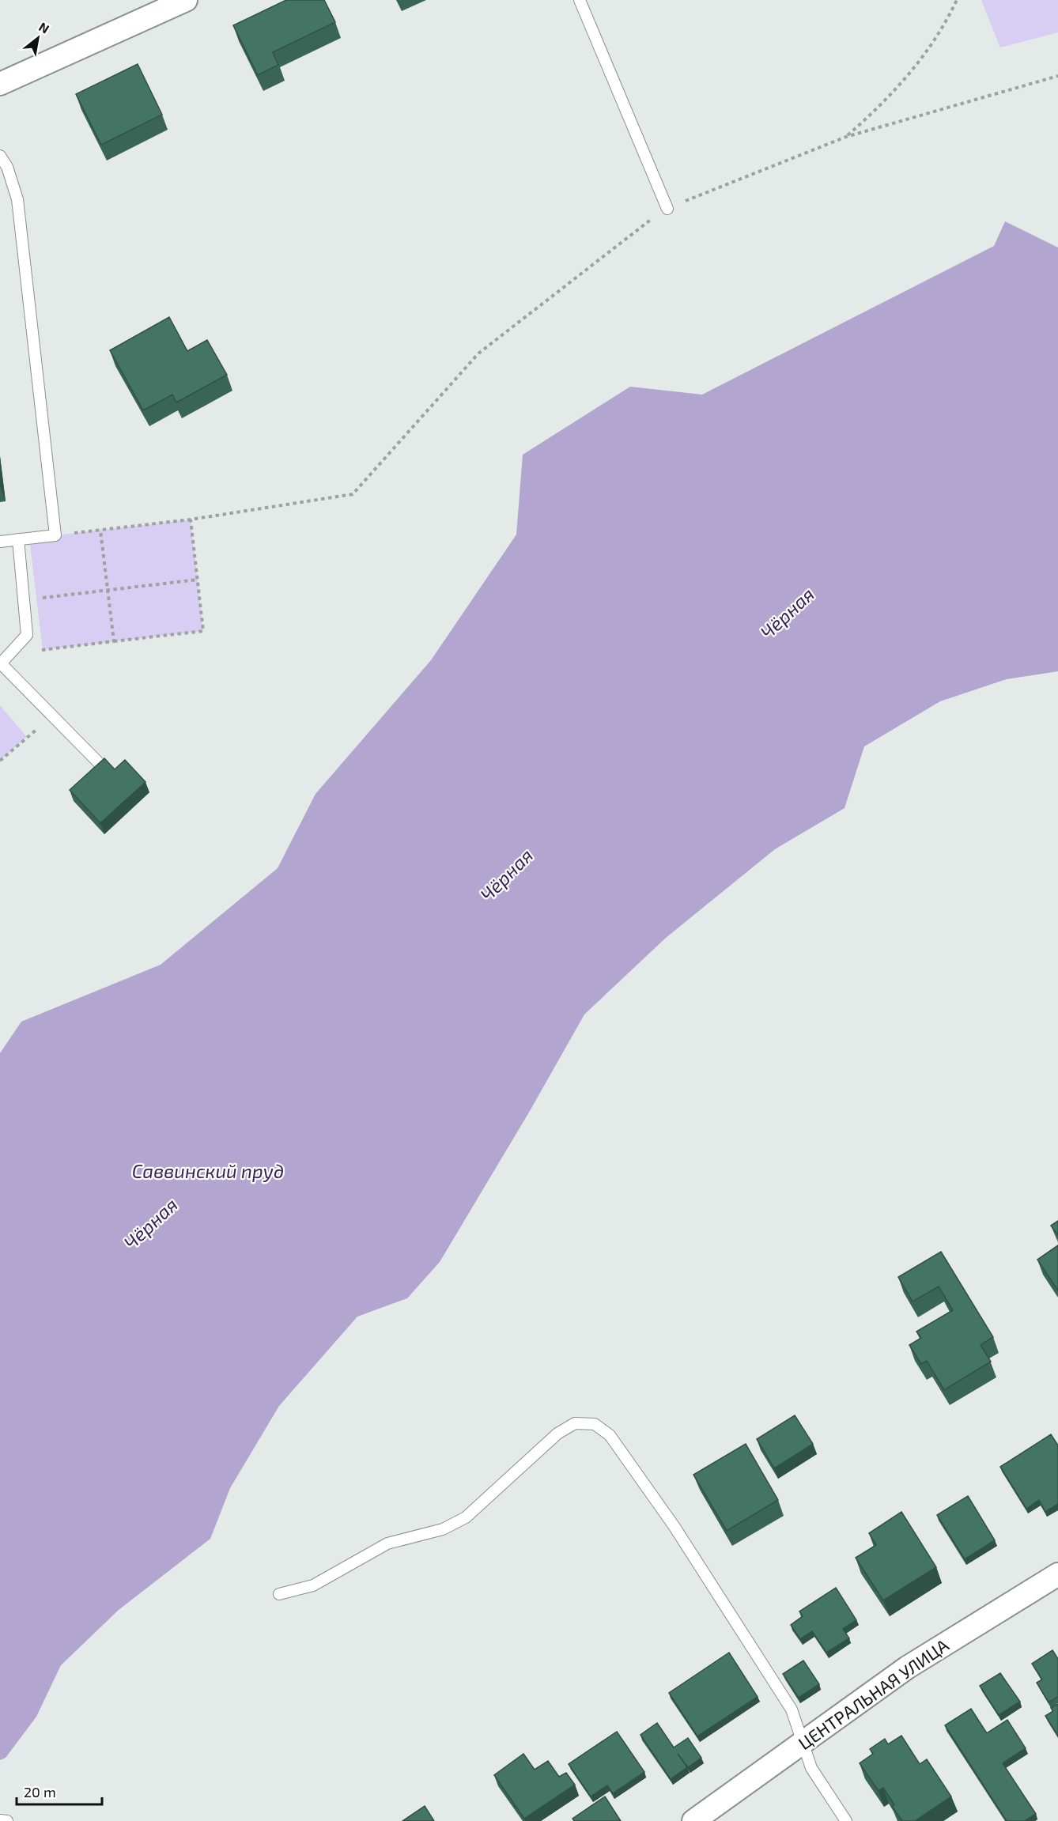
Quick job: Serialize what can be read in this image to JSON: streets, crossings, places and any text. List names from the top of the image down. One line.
{"streets":{"street":["ЦЕНТРАЛЬНАЯ УЛИЦА"]},"water":["Чёрная","Саввинский пруд"],"scale_bar":"20 m","north":"top right"}
